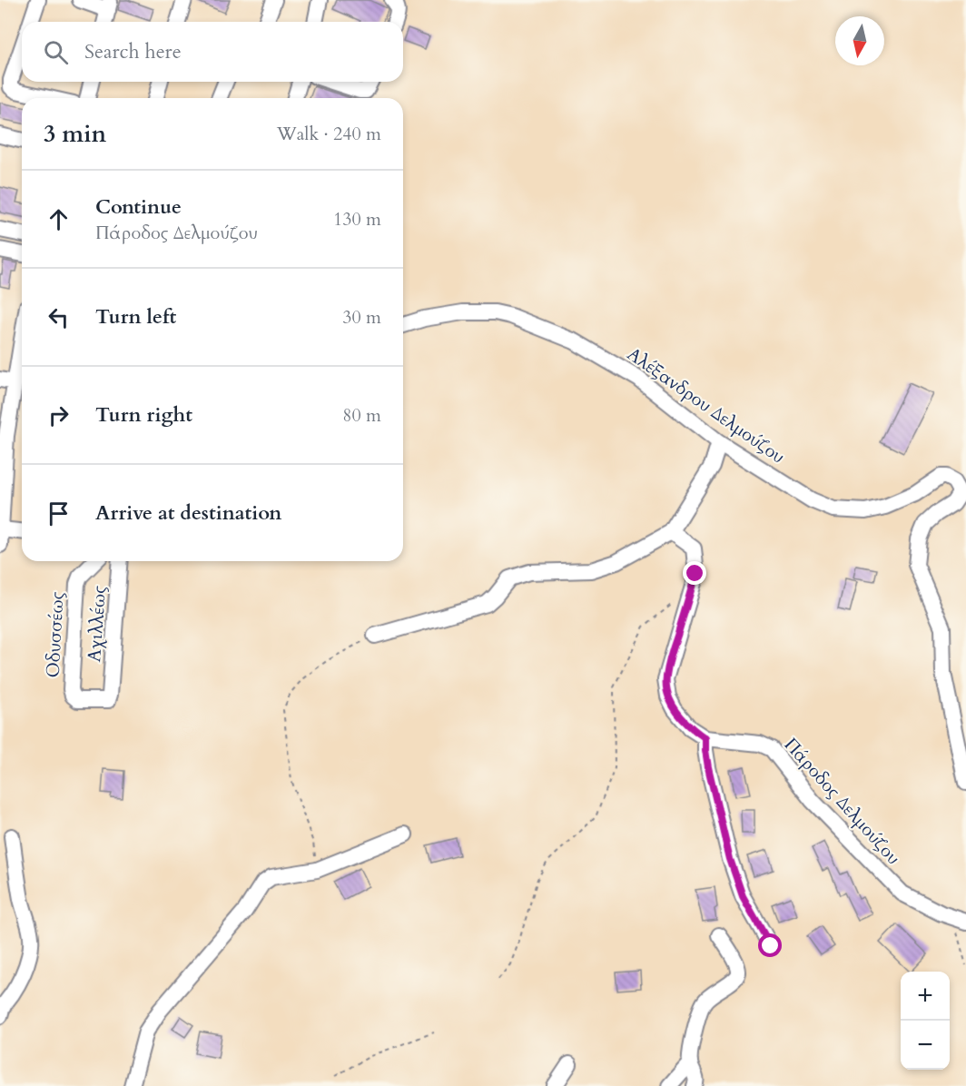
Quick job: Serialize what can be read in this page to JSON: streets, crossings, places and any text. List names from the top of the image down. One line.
{"streets":{"street":["Αλέξανδρου Δελμούζου","Αχιλλέως","Οδυσσέως","Πάροδος Δελμούζου"]},"crossings":[["Αχιλλέως","Οδυσσέως"]],"north":"bottom","page":{"search":"Search here","heading":["3 min","Walk · 240 m"],"list":[["Continue","Πάροδος Δελμούζου","130 m"],["Turn left","30 m"],["Turn right","80 m"],"Arrive at destination"],"map_buttons":["+","−"]}}
